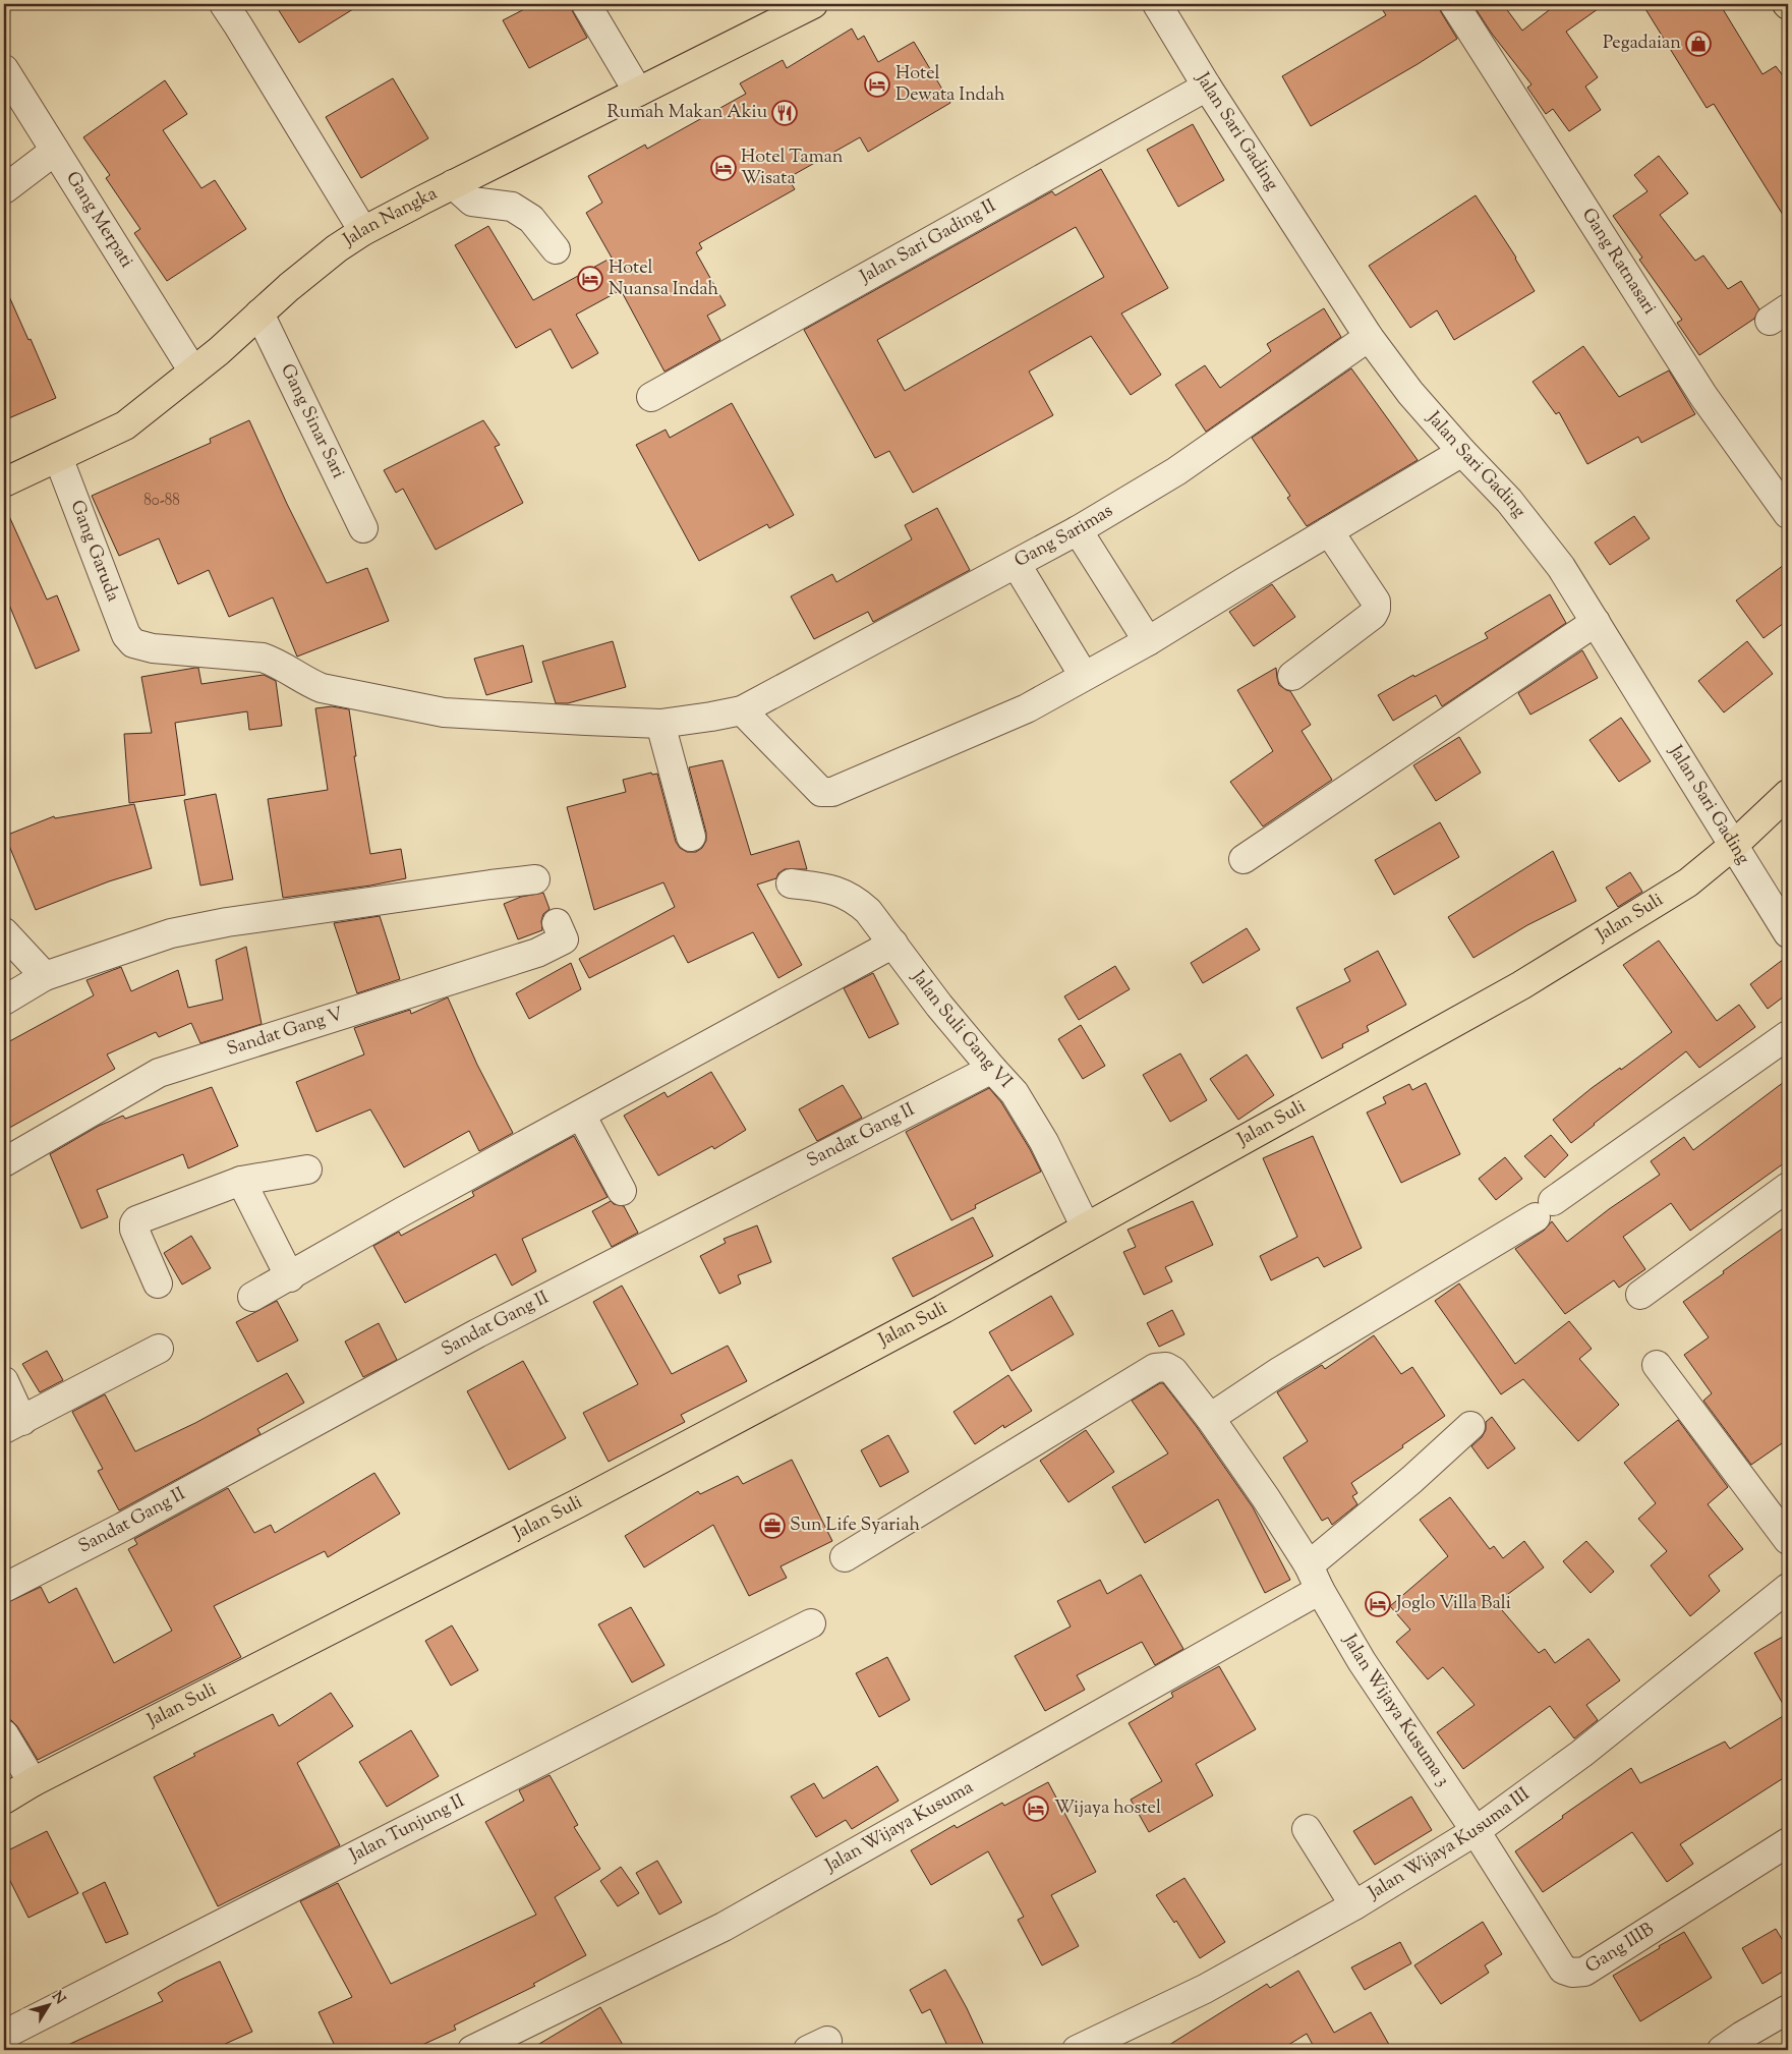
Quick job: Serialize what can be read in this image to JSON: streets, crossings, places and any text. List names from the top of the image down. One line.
{"streets":{"main road":["Jalan Nangka","Jalan Suli"],"street":["Jalan Sari Gading","Gang Merpati","Jalan Sari Gading II","Gang Ratnasari","Gang Sinar Sari","Gang Sarimas","Gang Garuda","Jalan Suli Gang VI","Sandat Gang V","Sandat Gang II","Jalan Wijaya Kusuma 3","Jalan Wijaya Kusuma","Jalan Tunjung II","Jalan Wijaya Kusuma III","Gang IIIB"]},"crossings":[["Jalan Sari Gading","Jalan Sari Gading II"],["Jalan Sari Gading","Gang Sarimas"],["Jalan Sari Gading","Jalan Suli"],["Jalan Nangka","Gang Merpati"],["Jalan Nangka","Gang Sinar Sari"],["Jalan Nangka","Gang Garuda"],["Gang Sarimas","Gang Garuda"],["Jalan Suli","Jalan Suli Gang VI"],["Jalan Suli Gang VI","Sandat Gang II"],["Jalan Wijaya Kusuma 3","Jalan Wijaya Kusuma"],["Jalan Wijaya Kusuma 3","Jalan Wijaya Kusuma III"],["Jalan Wijaya Kusuma 3","Gang IIIB"],["Jalan Wijaya Kusuma III","Gang IIIB"]],"places":{"shop":["Pegadaian"],"hotel":["Hotel Dewata Indah","Hotel Taman Wisata","Hotel Nuansa Indah","Joglo Villa Bali","Wijaya hostel"],"restaurant":["Rumah Makan Akiu"],"office":["Sun Life Syariah"]},"house_numbers":["80-88"],"north":"top right"}
